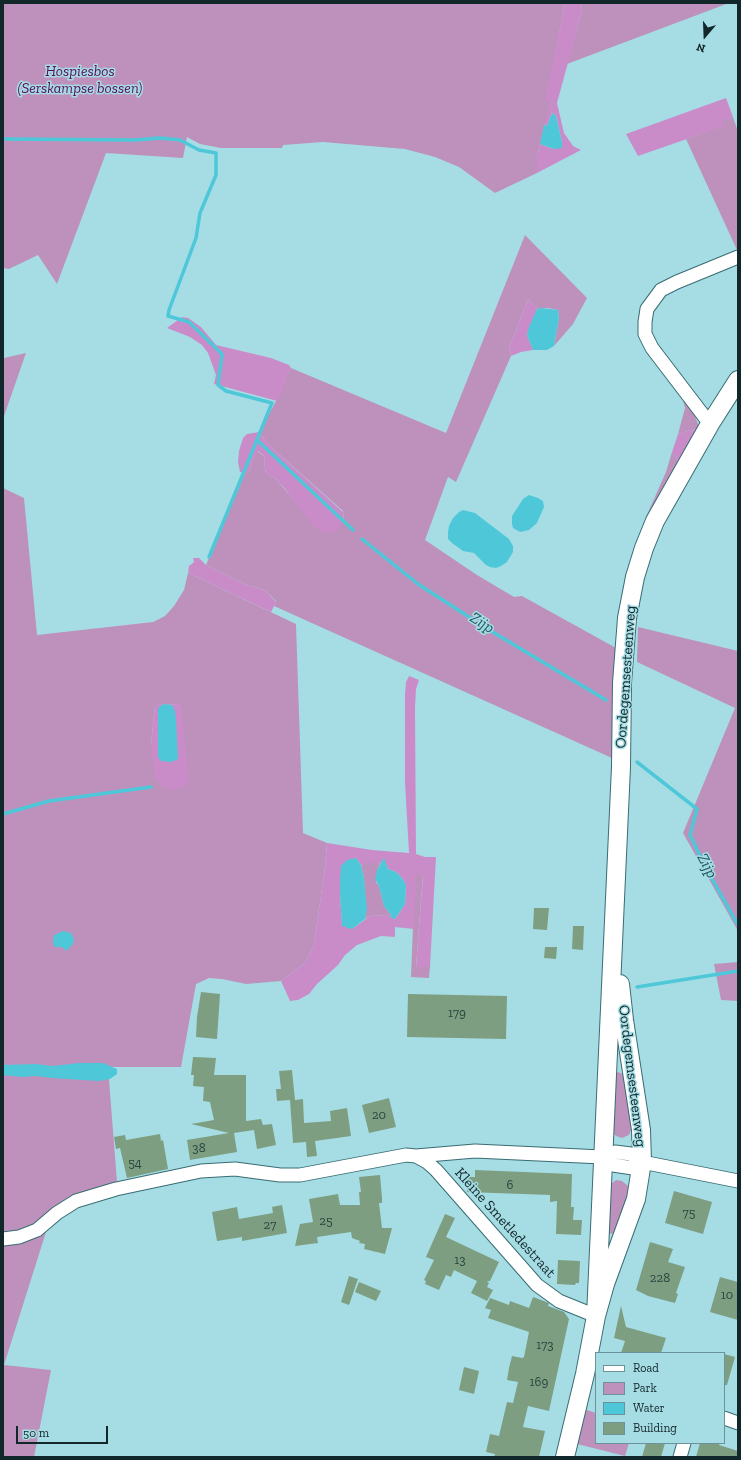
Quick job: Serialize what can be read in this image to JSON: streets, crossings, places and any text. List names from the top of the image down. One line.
{"streets":{"street":["Oordegemsesteenweg","Kleine Smetledestraat"]},"crossings":[["Oordegemsesteenweg","Kleine Smetledestraat"]],"water":["Zijp"],"parks":["Hospiesbos (Serskampse bossen)"],"house_numbers":["179","20","38","54","6","75","25","27","13","228","10","173","169"],"legend":["Road","Park","Water","Building"],"scale_bar":"50 m","north":"bottom"}
